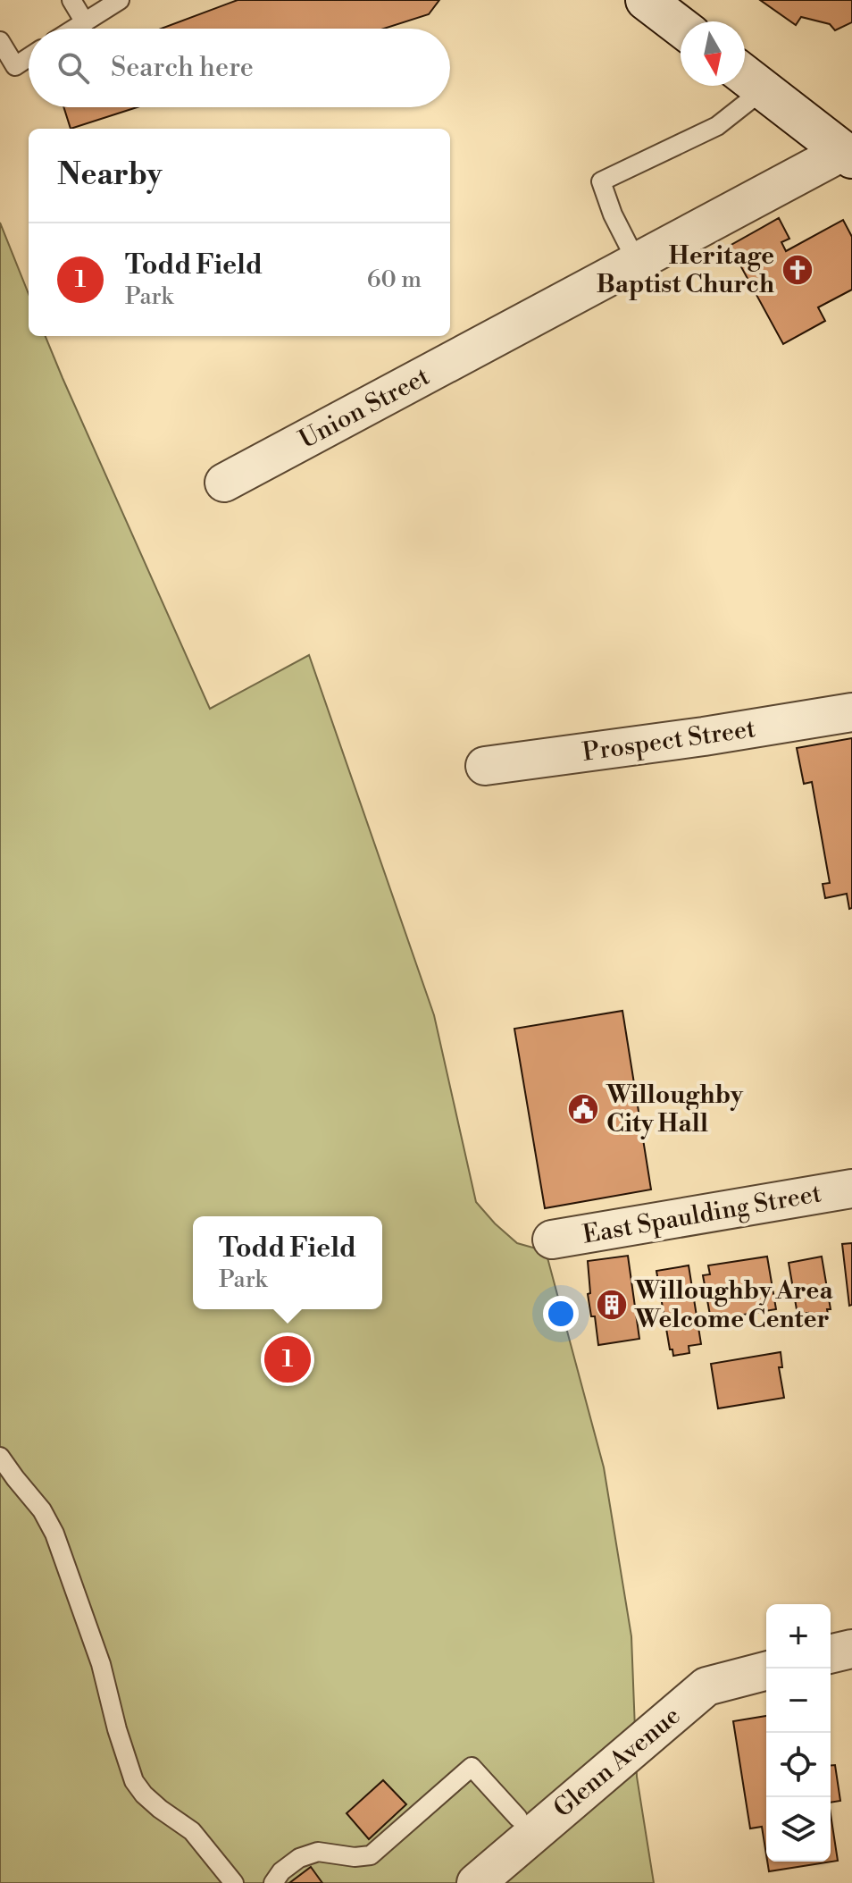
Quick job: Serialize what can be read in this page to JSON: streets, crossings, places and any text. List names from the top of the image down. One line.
{"streets":{"street":["Union Street","Prospect Street","East Spaulding Street","Glenn Avenue"]},"places":{"church":["Heritage Baptist Church"],"public building":["Willoughby City Hall"],"building":["Willoughby Area Welcome Center"]},"north":"bottom","page":{"search":"Search here","heading":"Nearby","list":[{"mark":"1","name":"Todd Field","note":"Park","value":"60 m"}],"popup":["Todd Field","Park"],"pins":"1","map_buttons":["+","−"]}}
